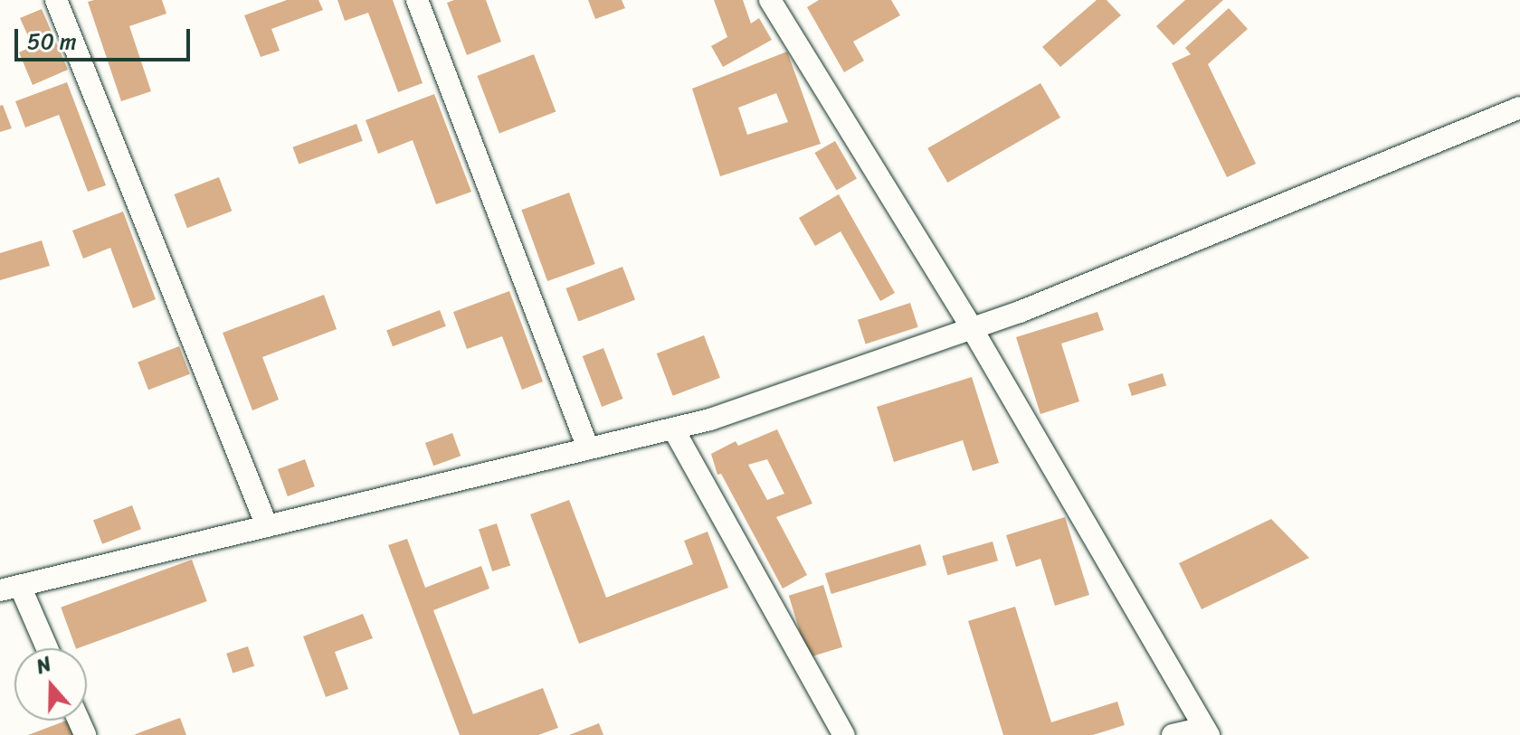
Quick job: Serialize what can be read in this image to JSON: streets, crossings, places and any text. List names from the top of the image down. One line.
{"scale_bar":"50 m","north":"top"}
